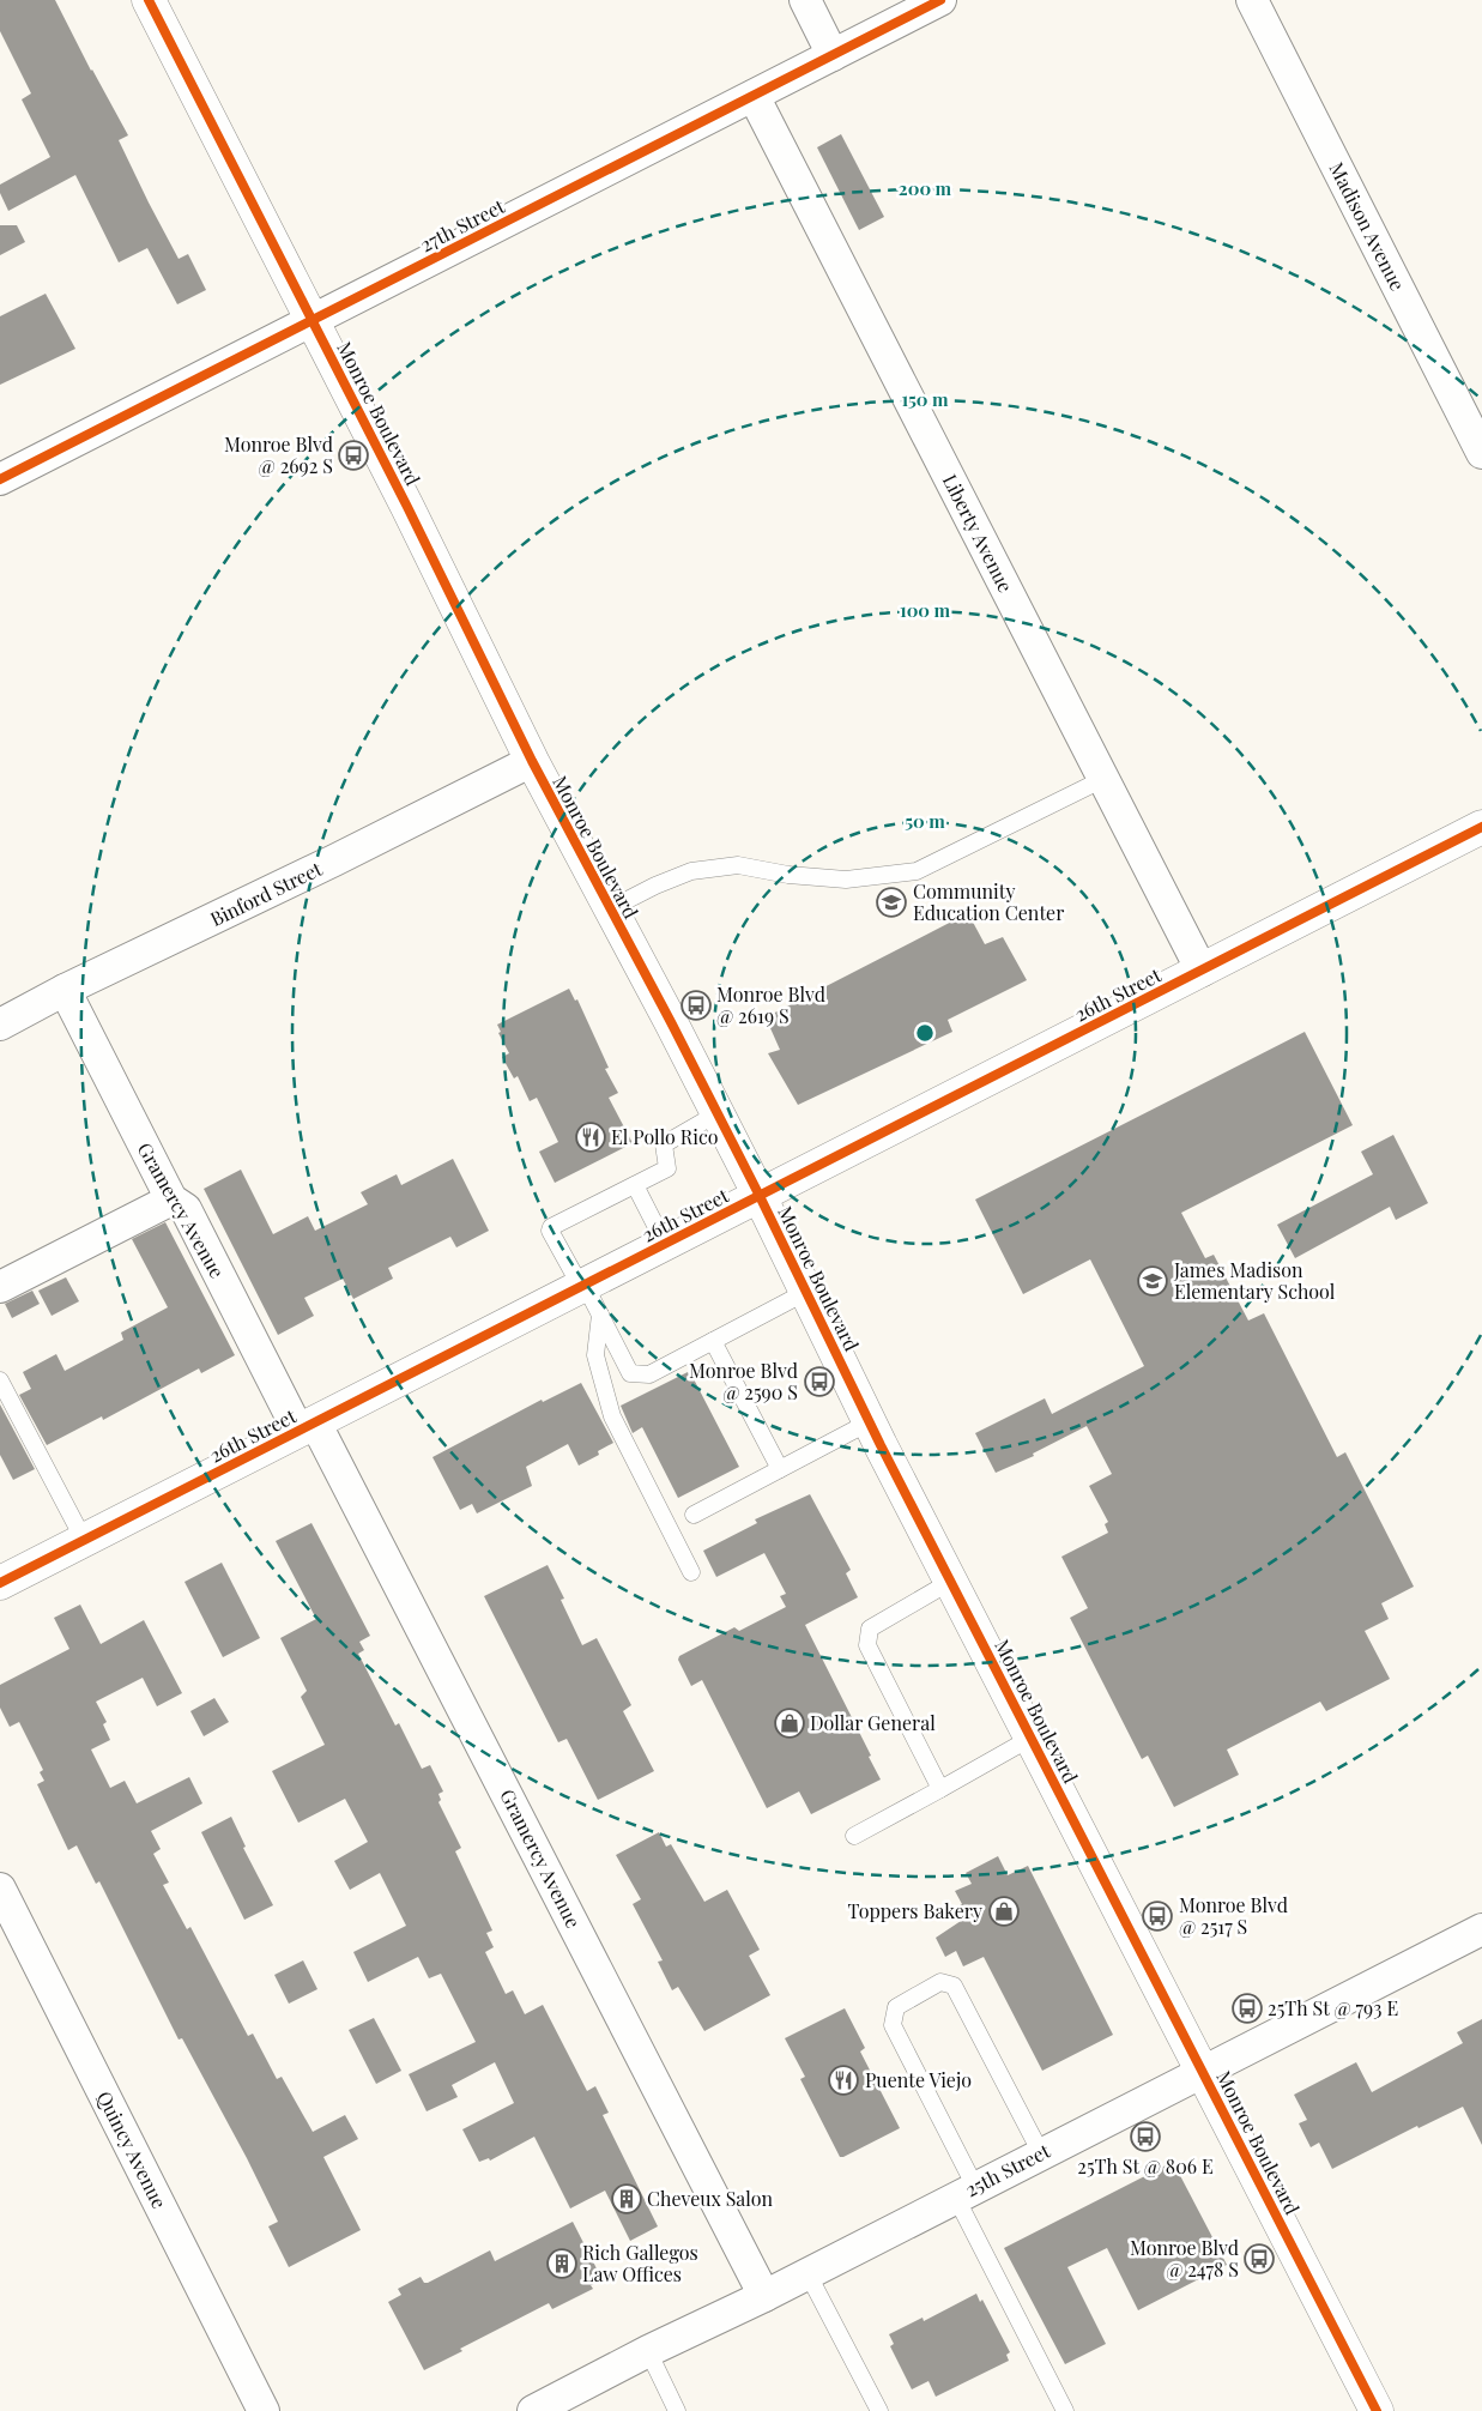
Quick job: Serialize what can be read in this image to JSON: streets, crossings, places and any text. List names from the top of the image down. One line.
{"streets":{"street":["27th Street","Madison Avenue","Monroe Boulevard","Liberty Avenue","Binford Street","26th Street","Gramercy Avenue","Quincy Avenue","25th Street"]},"crossings":[["27th Street","Monroe Boulevard"],["27th Street","Liberty Avenue"],["Monroe Boulevard","Binford Street"],["Monroe Boulevard","26th Street"],["Monroe Boulevard","25th Street"],["Liberty Avenue","26th Street"],["Binford Street","Gramercy Avenue"],["26th Street","Gramercy Avenue"],["Gramercy Avenue","25th Street"]],"places":{"bus stop":["Monroe Blvd @ 2692 S","Monroe Blvd @ 2619 S","Monroe Blvd @ 2590 S","Monroe Blvd @ 2517 S","25Th St @ 793 E","25Th St @ 806 E","Monroe Blvd @ 2478 S"],"school or university":["Community Education Center","James Madison Elementary School"],"restaurant":["El Pollo Rico","Puente Viejo"],"shop":["Dollar General","Toppers Bakery"],"building":["Cheveux Salon","Rich Gallegos Law Offices"]},"rings":["200 m","150 m","100 m","50 m"]}
